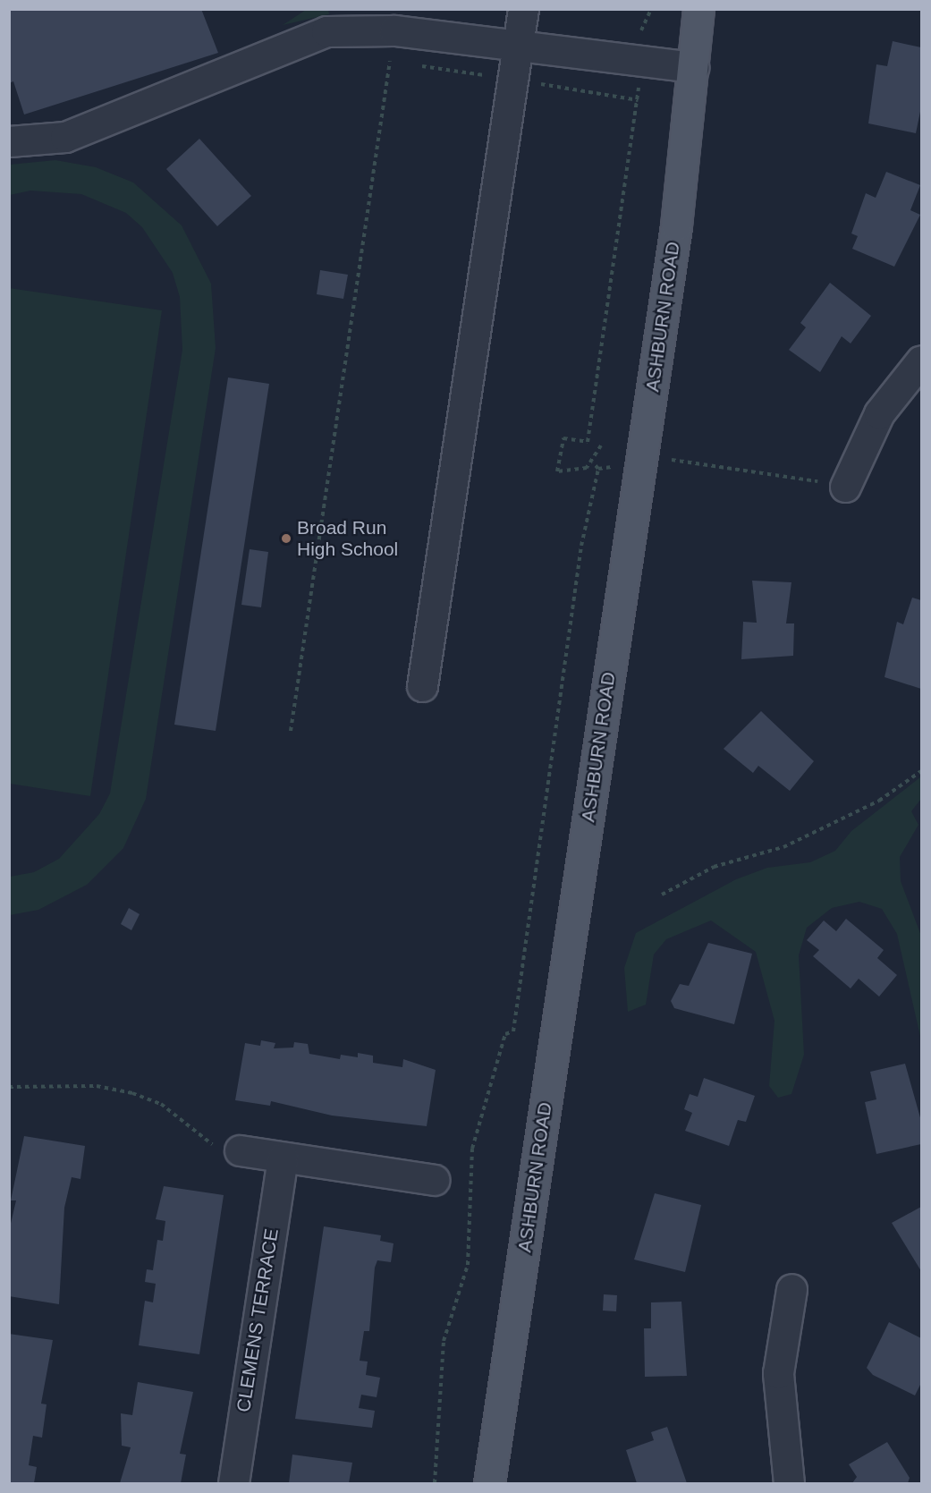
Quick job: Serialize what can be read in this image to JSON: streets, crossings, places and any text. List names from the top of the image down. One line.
{"streets":{"main road":["ASHBURN ROAD"],"street":["CLEMENS TERRACE"]},"places":["Broad Run High School"]}
